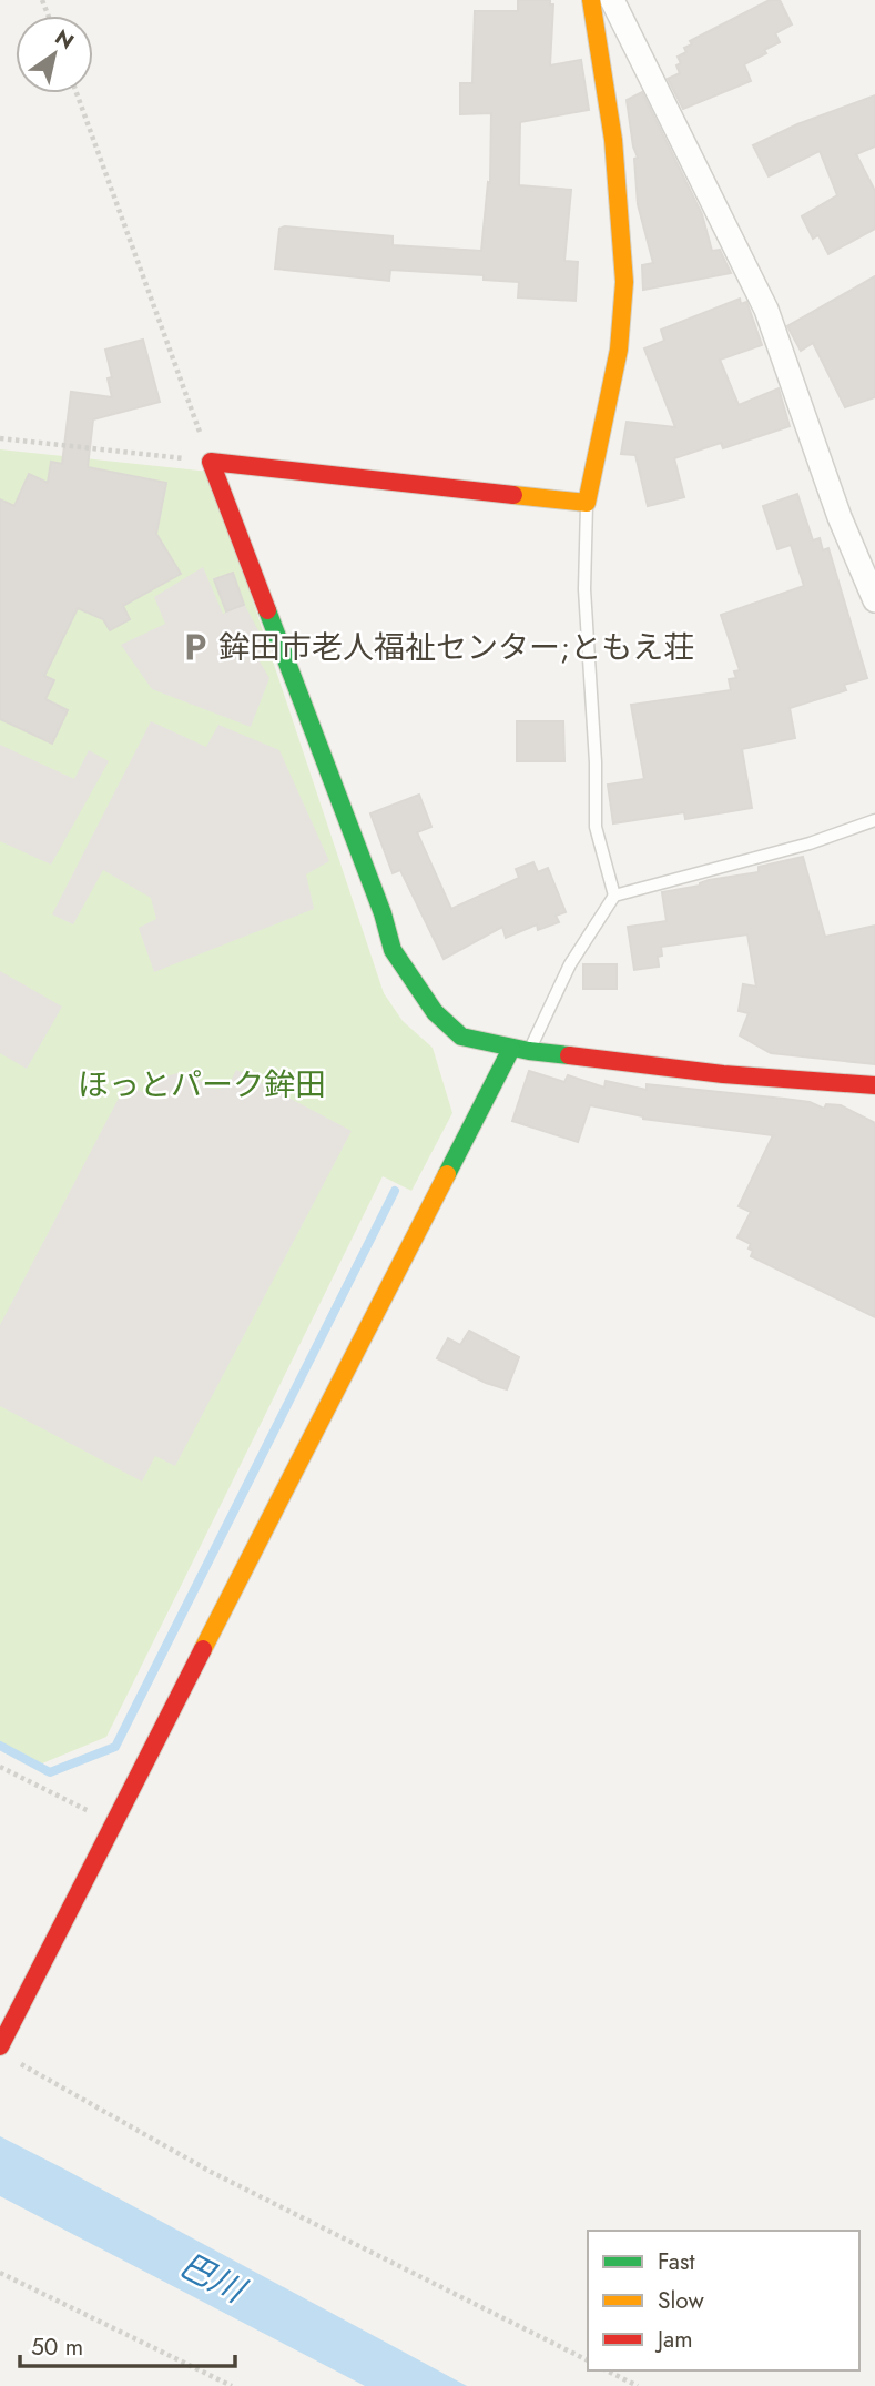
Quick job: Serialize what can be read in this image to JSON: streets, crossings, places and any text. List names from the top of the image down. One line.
{"water":["巴川"],"parks":["ほっとパーク鉾田"],"places":{"parking":["鉾田市老人福祉センター;ともえ荘"]},"legend":["Fast","Slow","Jam"],"scale_bar":"50 m","north":"top right"}
